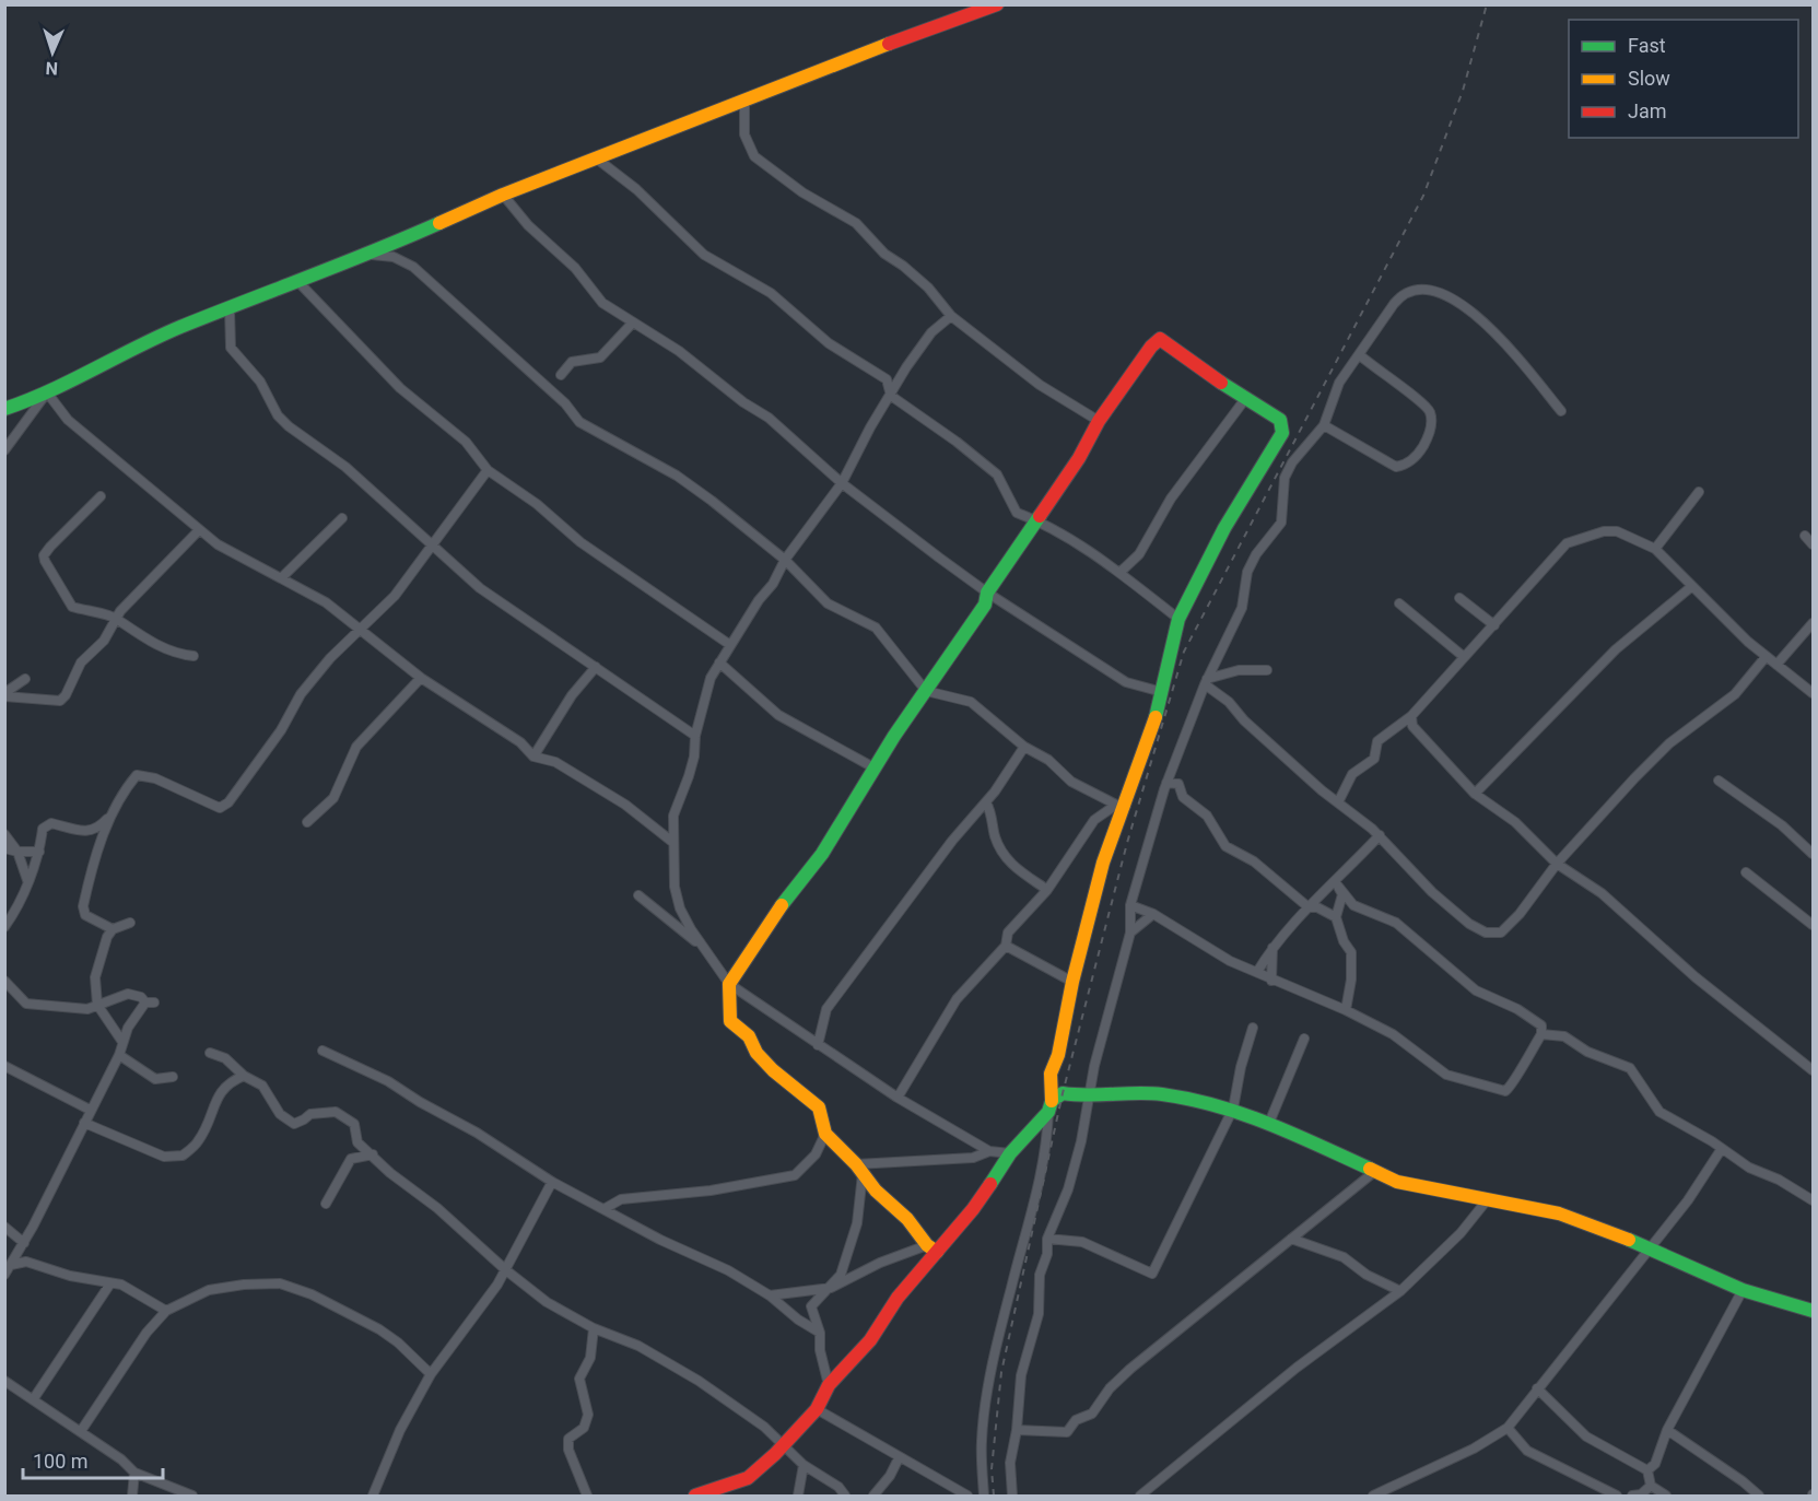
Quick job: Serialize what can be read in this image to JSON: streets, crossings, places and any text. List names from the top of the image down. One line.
{"legend":["Fast","Slow","Jam"],"scale_bar":"100 m","north":"bottom"}
